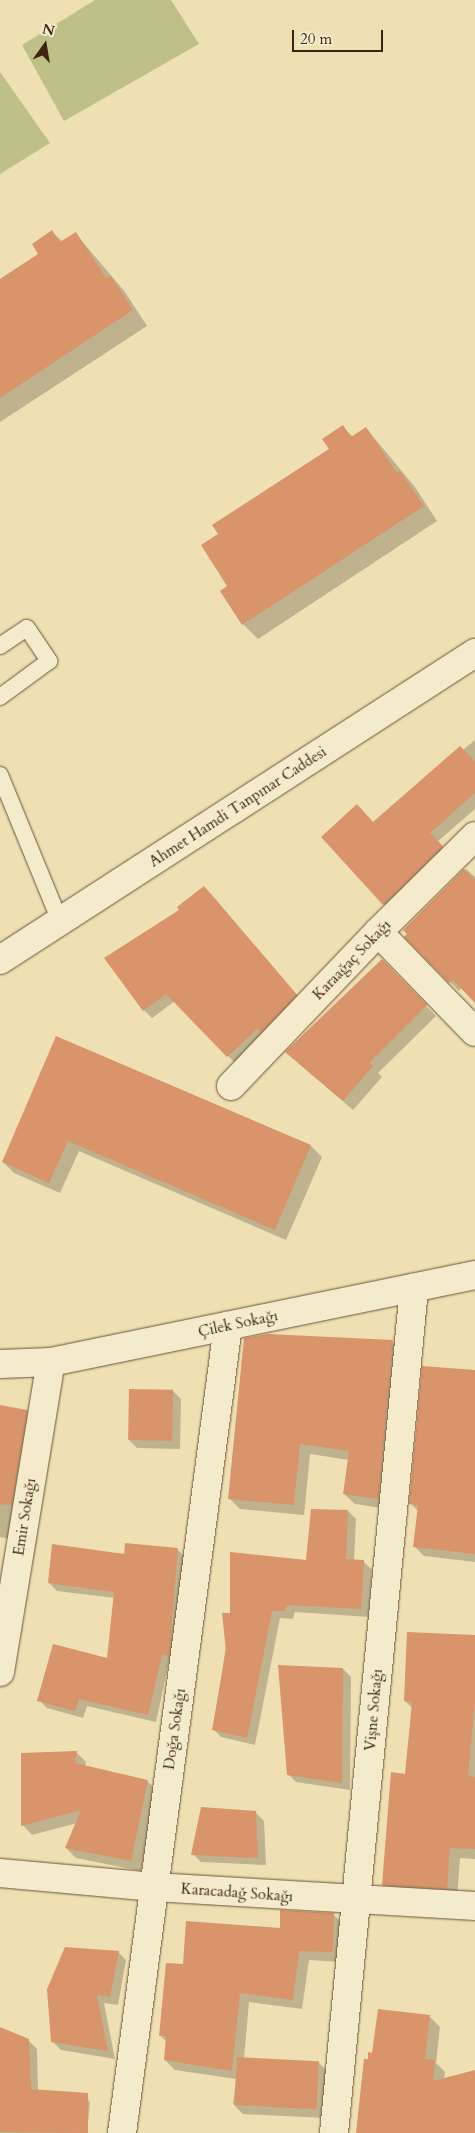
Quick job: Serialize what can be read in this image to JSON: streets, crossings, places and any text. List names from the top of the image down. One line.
{"streets":{"street":["Ahmet Hamdi Tanpınar Caddesi","Karaağaç Sokağı","Çilek Sokağı","Emir Sokağı","Vişne Sokağı","Doğa Sokağı","Karacadağ Sokağı"]},"crossings":[["Çilek Sokağı","Emir Sokağı"],["Çilek Sokağı","Vişne Sokağı"],["Çilek Sokağı","Doğa Sokağı"],["Vişne Sokağı","Karacadağ Sokağı"],["Doğa Sokağı","Karacadağ Sokağı"]],"scale_bar":"20 m","north":"top"}
